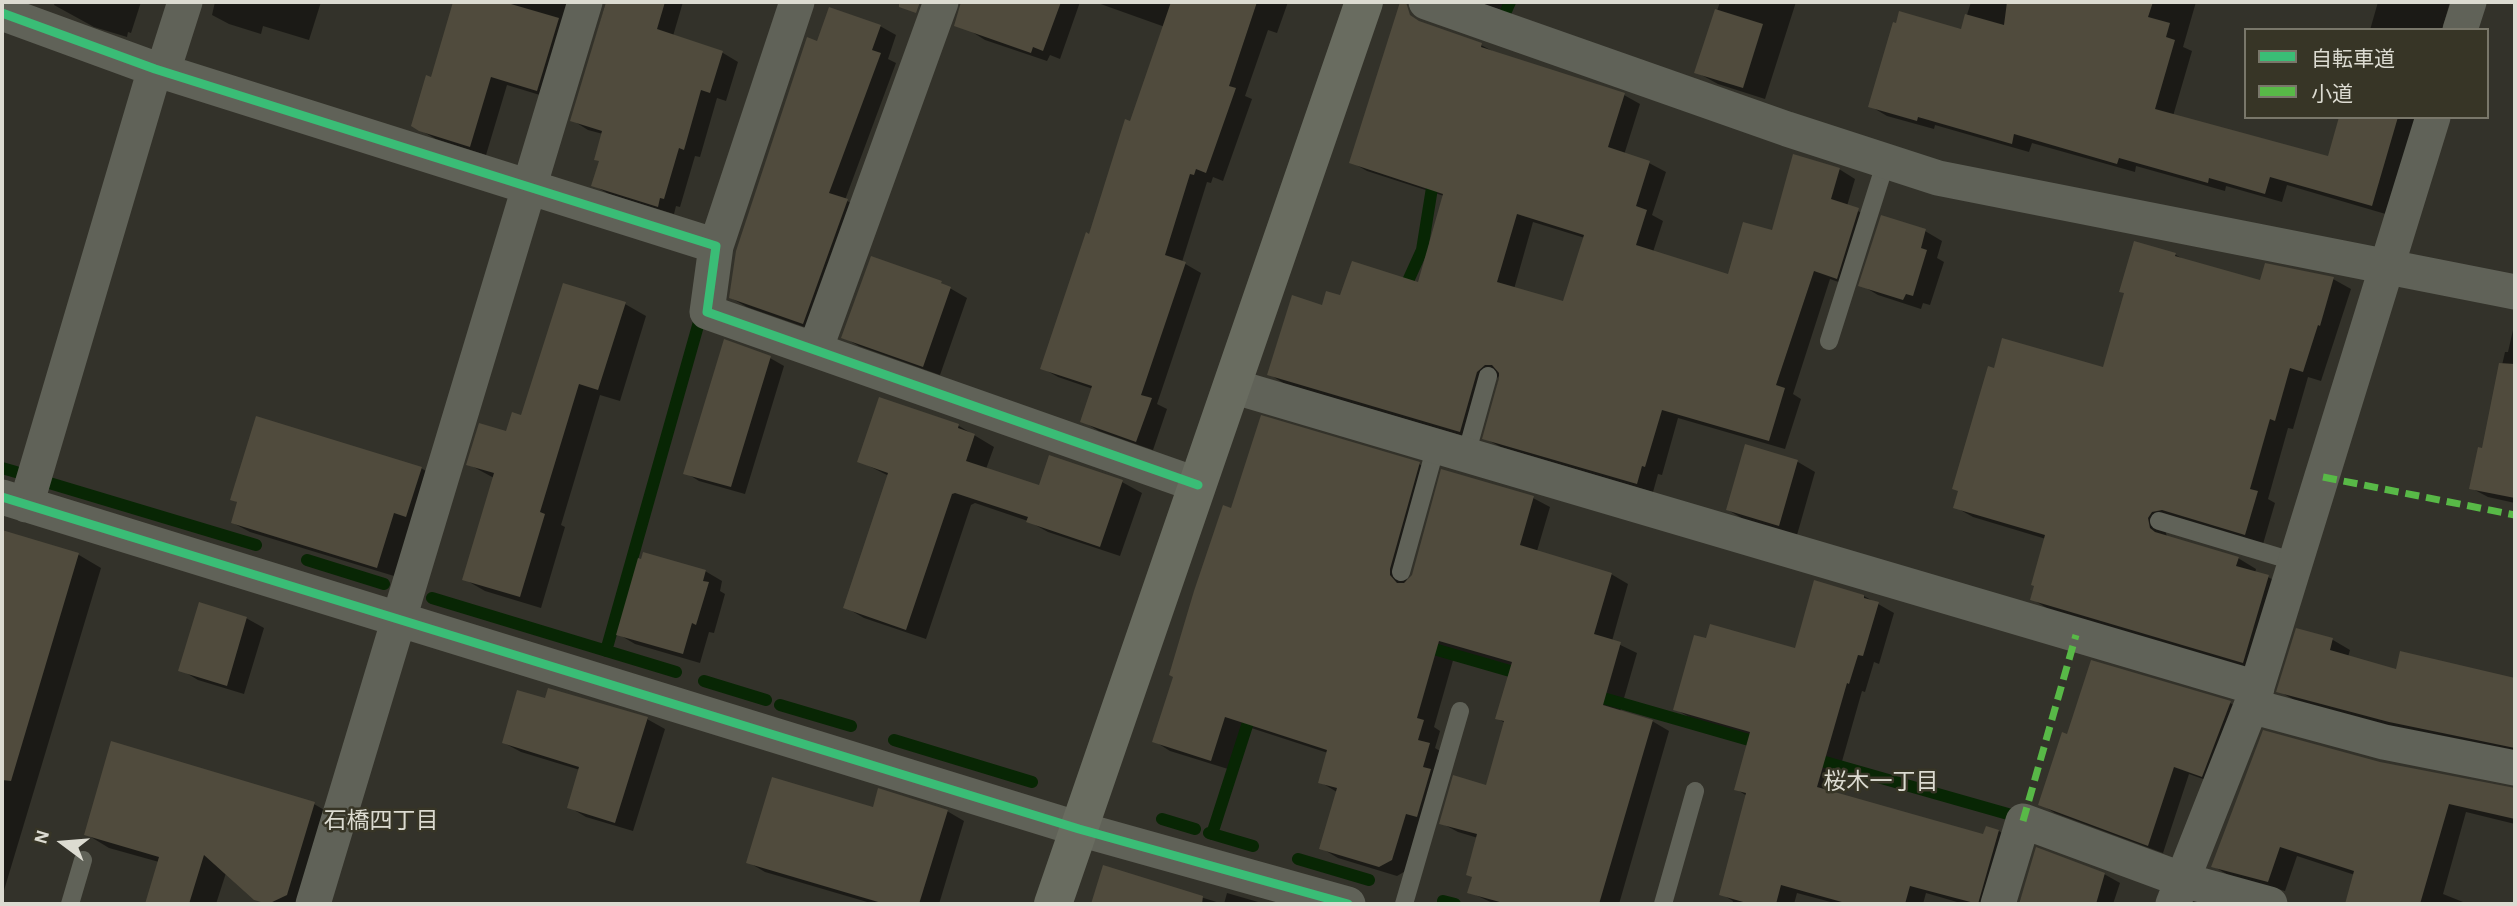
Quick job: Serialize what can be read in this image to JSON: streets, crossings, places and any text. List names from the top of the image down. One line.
{"districts":["桜木一丁目","石橋四丁目"],"legend":["自転車道","小道"],"north":"left"}
